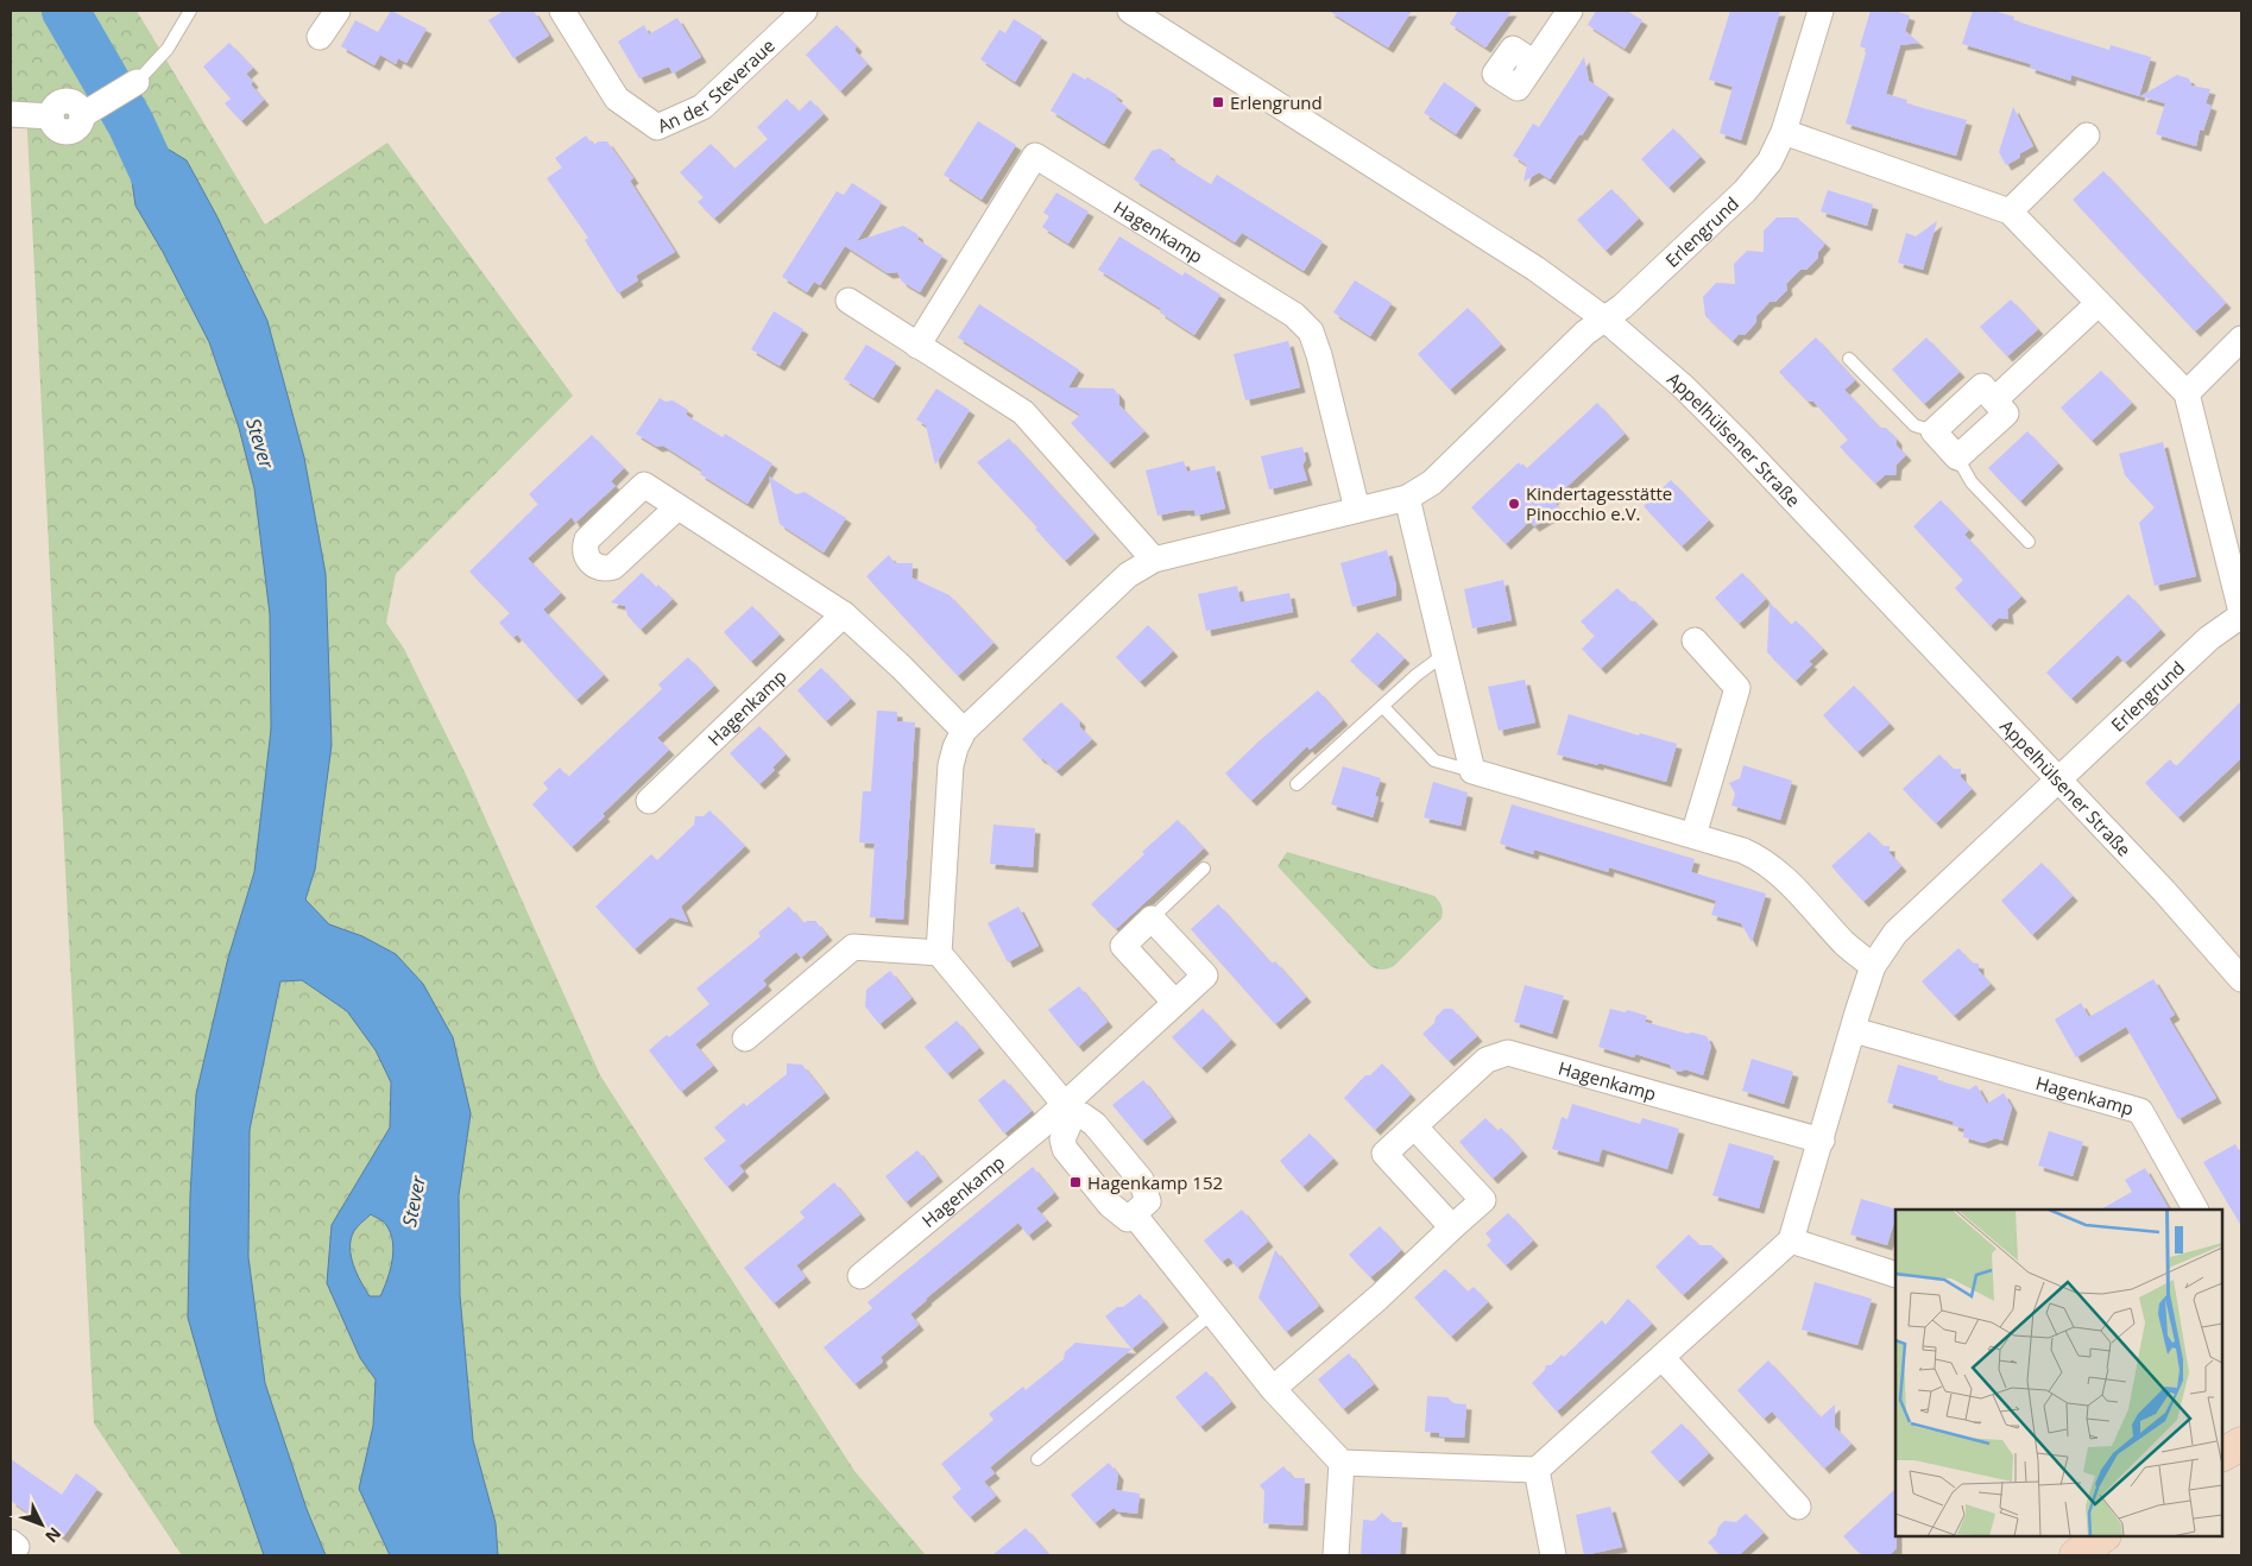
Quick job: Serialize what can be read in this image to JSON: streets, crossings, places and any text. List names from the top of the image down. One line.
{"streets":{"street":["An der Steveraue","Hagenkamp","Erlengrund","Appelhülsener Straße"]},"crossings":[["Erlengrund","Appelhülsener Straße"]],"water":["Stever"],"places":{"transit":["Erlengrund","Hagenkamp 152"],"other":["Kindertagesstätte Pinocchio e.V."]},"north":"bottom right"}
